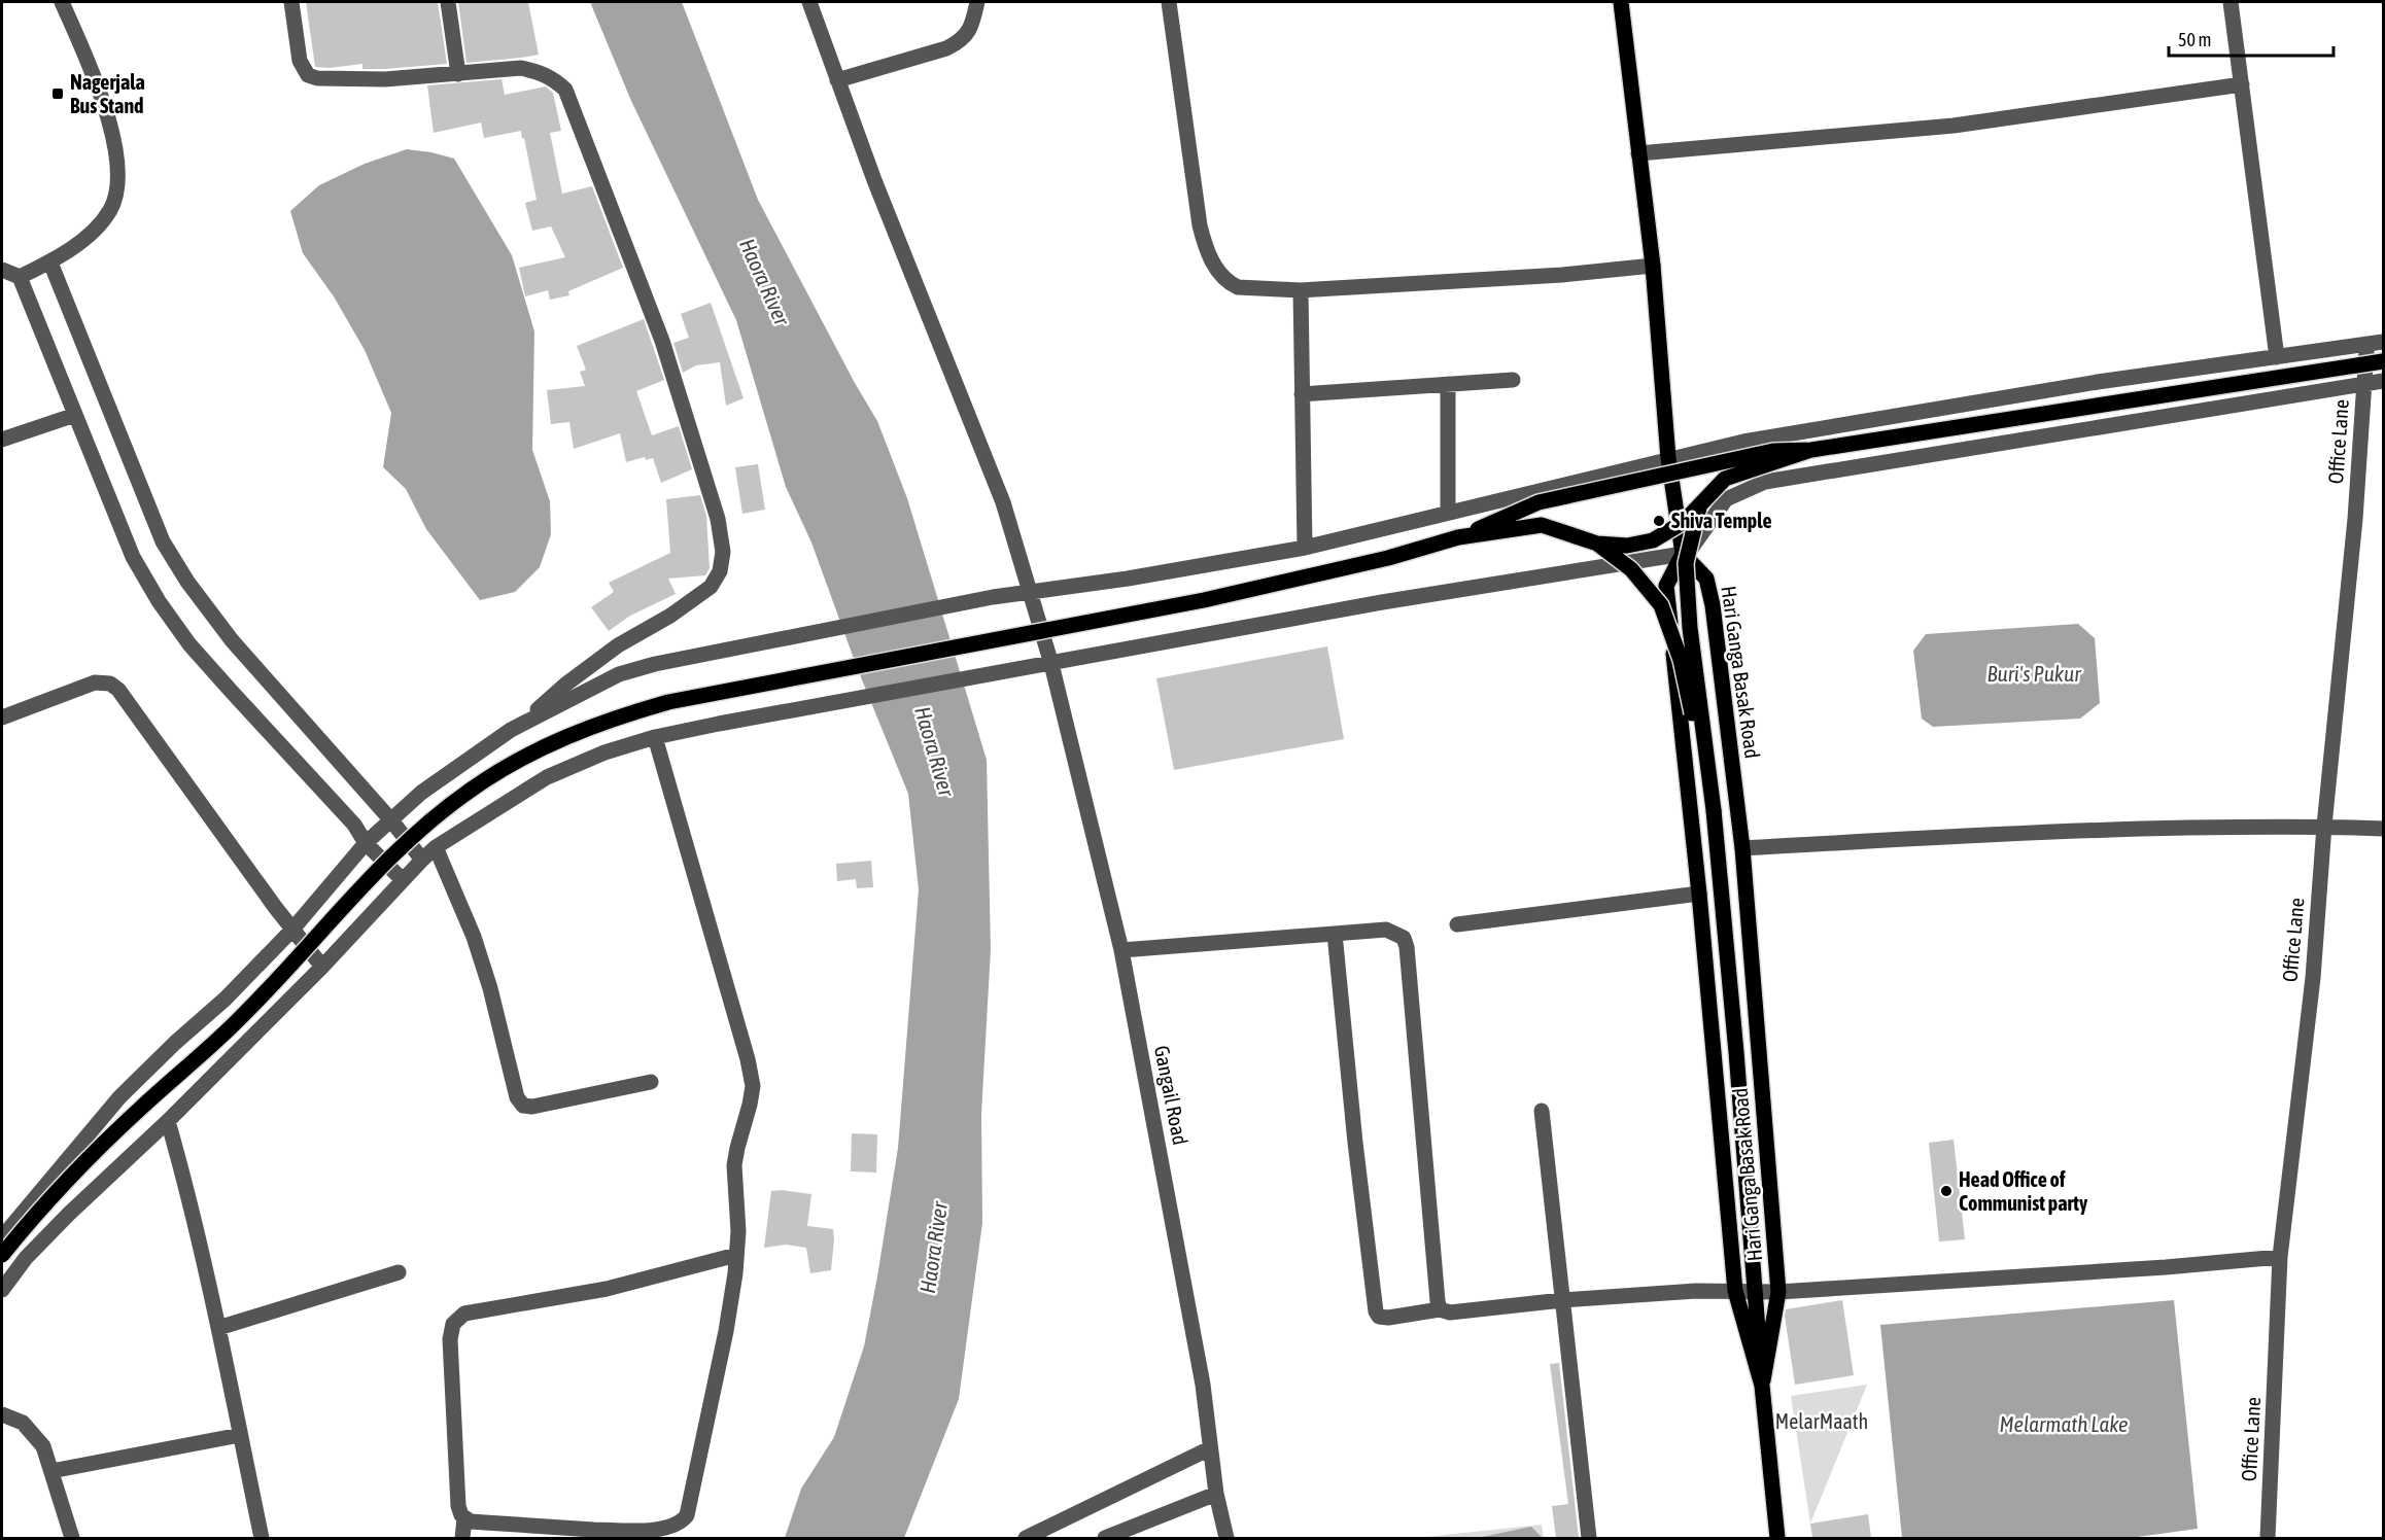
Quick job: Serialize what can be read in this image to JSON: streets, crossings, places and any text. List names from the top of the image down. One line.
{"streets":{"main road":["Hari Ganga Basak Road"],"street":["Office Lane","Gangail Road"]},"water":["Haora River","Buri's Pukur","Melarmath Lake"],"parks":["MelarMaath"],"places":{"transit":["Nagerjala Bus Stand"],"other":["Shiva Temple","Head Office of Communist party"]},"scale_bar":"50 m"}
